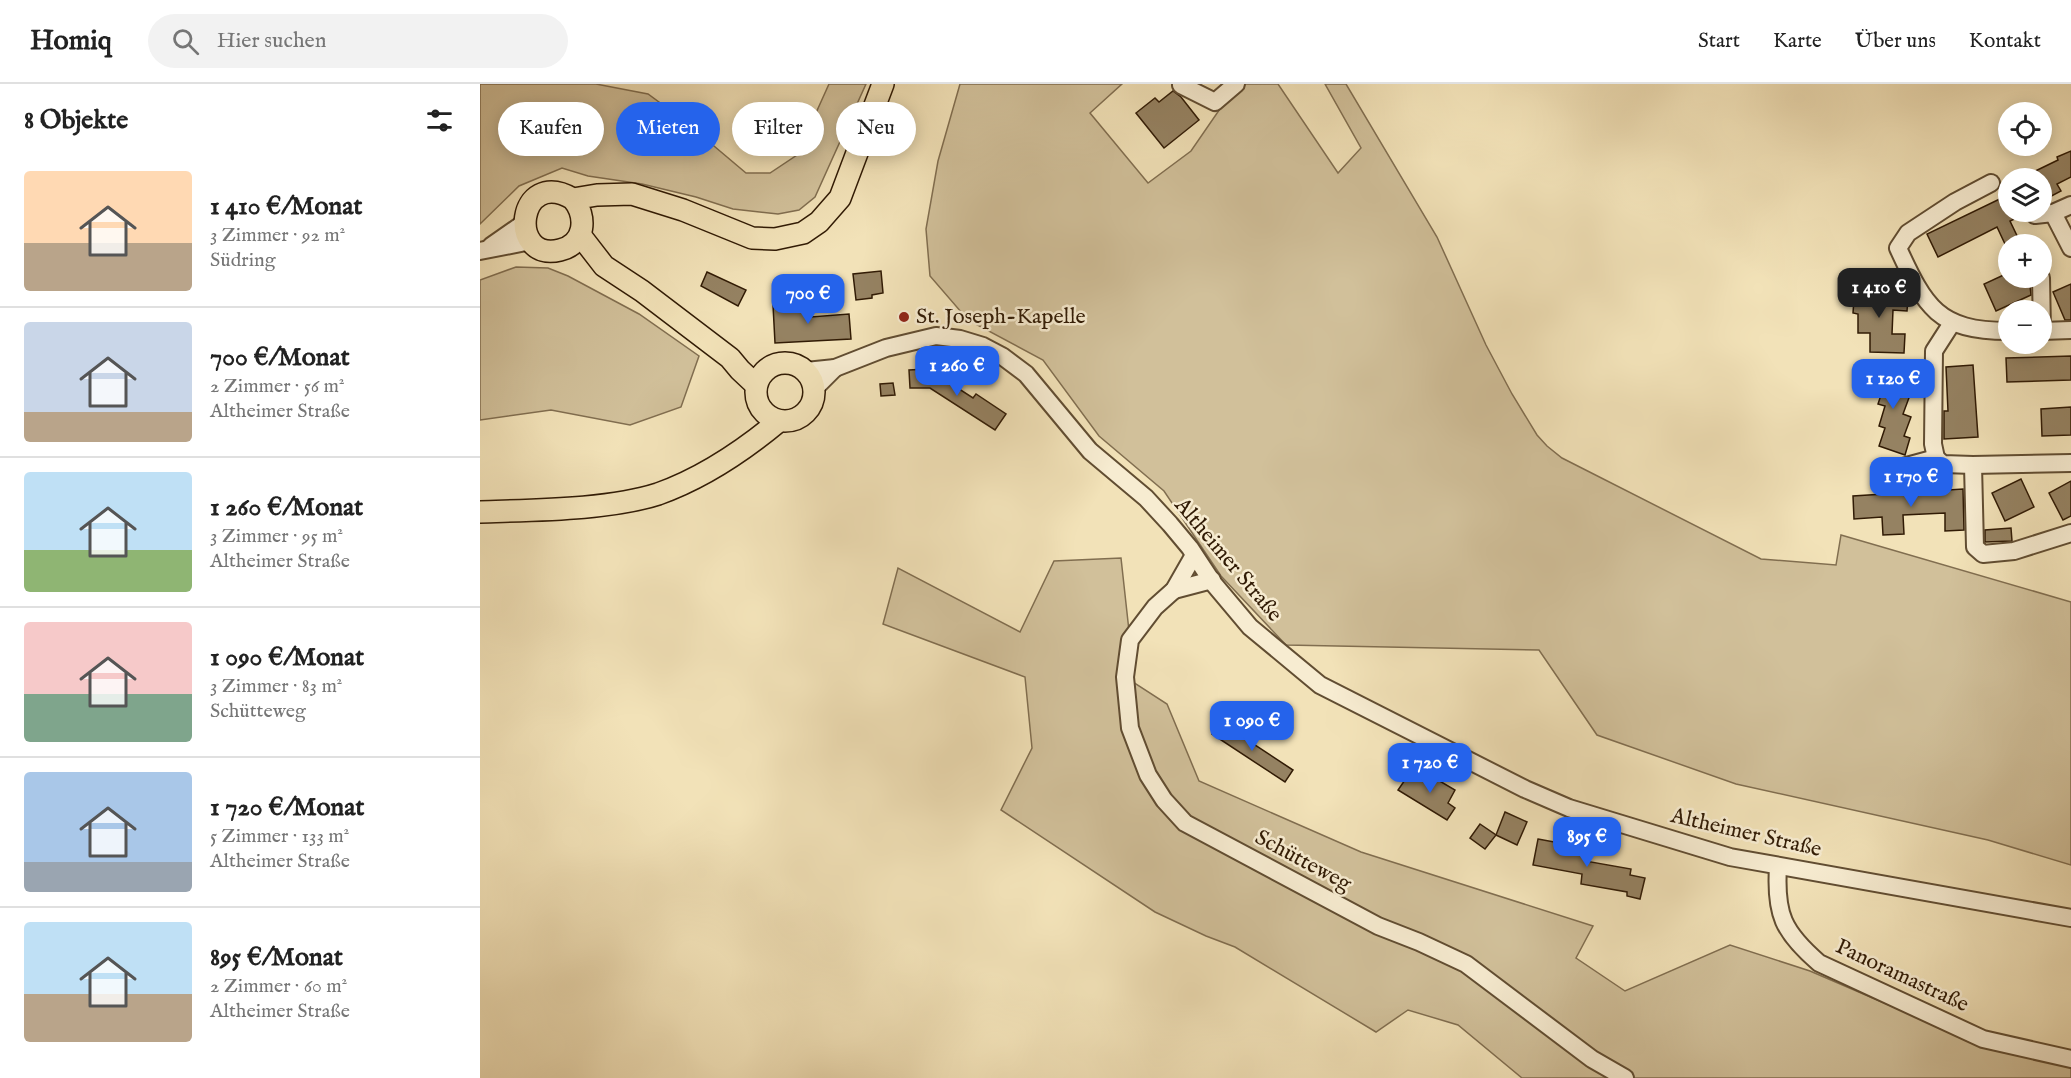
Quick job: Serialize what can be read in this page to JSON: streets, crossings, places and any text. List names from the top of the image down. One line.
{"streets":{"street":["Altheimer Straße","Schütteweg","Panoramastraße"]},"crossings":[["Altheimer Straße","Schütteweg"],["Altheimer Straße","Panoramastraße"]],"places":["St. Joseph-Kapelle"],"page":{"header":"Homiq","search":"Hier suchen","nav":["Start","Karte","Über uns","Kontakt"],"heading":"8 Objekte","map_buttons":["+","−"],"chip":["Kaufen","Mieten","Filter","Neu"],"list":[{"name":"1 410 €/Monat","note":"3 Zimmer · 92 m² · Südring"},{"name":"700 €/Monat","note":"2 Zimmer · 56 m² · Altheimer Straße"},{"name":"1 260 €/Monat","note":"3 Zimmer · 95 m² · Altheimer Straße"},{"name":"1 090 €/Monat","note":"3 Zimmer · 83 m² · Schütteweg"},{"name":"1 720 €/Monat","note":"5 Zimmer · 133 m² · Altheimer Straße"},{"name":"895 €/Monat","note":"2 Zimmer · 60 m² · Altheimer Straße"}],"price":["1 410 €","700 €","1 260 €","1 120 €","1 170 €","1 090 €","1 720 €","895 €"]}}
